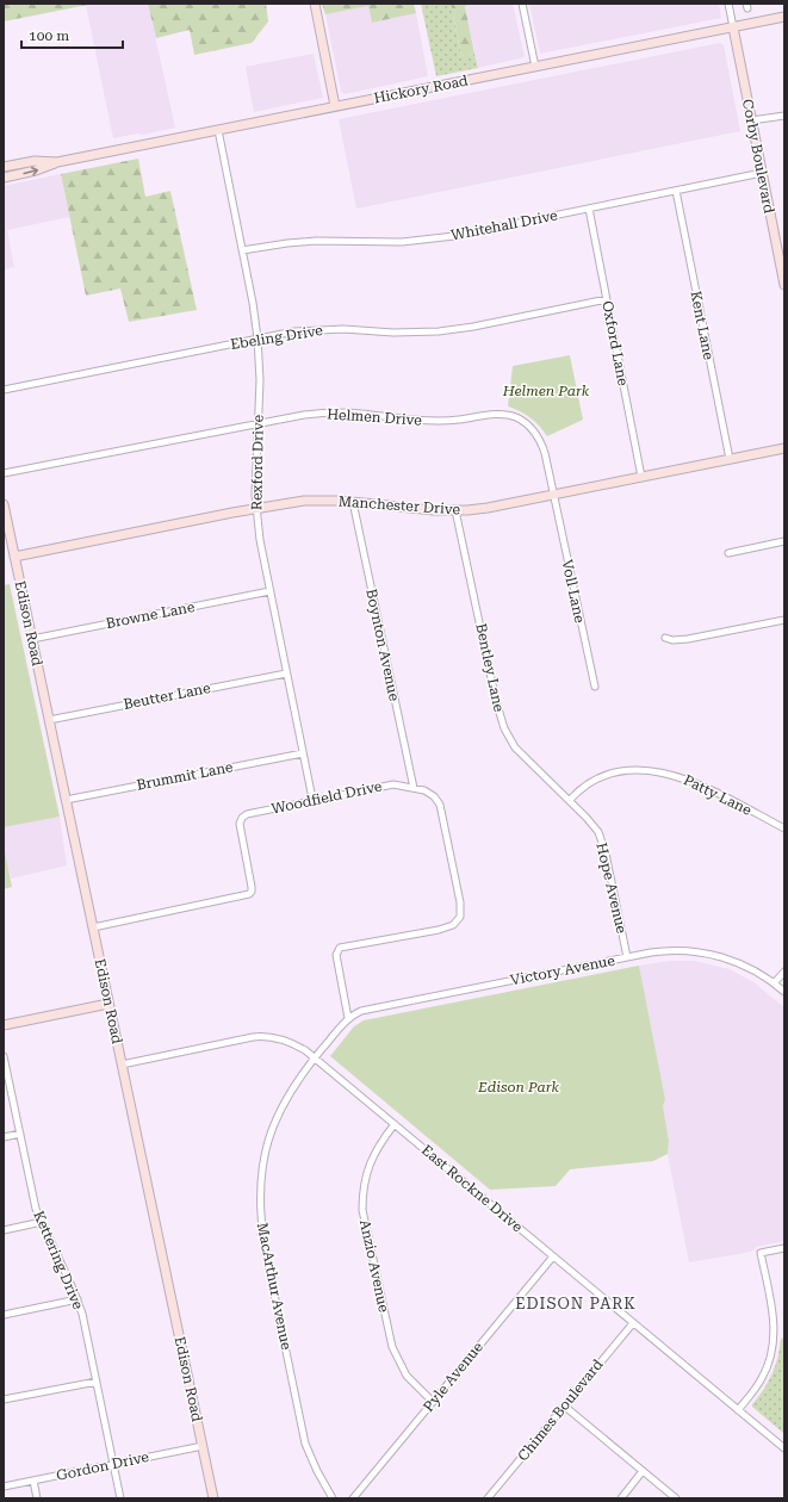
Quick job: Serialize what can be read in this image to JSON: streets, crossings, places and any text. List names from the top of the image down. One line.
{"streets":{"street":["Hickory Road","Corby Boulevard","Whitehall Drive","Kent Lane","Ebeling Drive","Oxford Lane","Helmen Drive","Rexford Drive","Manchester Drive","Voll Lane","Browne Lane","Edison Road","Boynton Avenue","Bentley Lane","Beutter Lane","Brummit Lane","Patty Lane","Woodfield Drive","Hope Avenue","Victory Avenue","East Rockne Drive","Kettering Drive","Anzio Avenue","MacArthur Avenue","Pyle Avenue","Chimes Boulevard","Gordon Drive"]},"crossings":[["Hickory Road","Corby Boulevard"],["Hickory Road","Rexford Drive"],["Corby Boulevard","Whitehall Drive"],["Whitehall Drive","Kent Lane"],["Whitehall Drive","Oxford Lane"],["Whitehall Drive","Rexford Drive"],["Kent Lane","Manchester Drive"],["Ebeling Drive","Oxford Lane"],["Ebeling Drive","Rexford Drive"],["Oxford Lane","Manchester Drive"],["Helmen Drive","Rexford Drive"],["Helmen Drive","Manchester Drive"],["Helmen Drive","Voll Lane"],["Rexford Drive","Manchester Drive"],["Rexford Drive","Browne Lane"],["Rexford Drive","Beutter Lane"],["Rexford Drive","Brummit Lane"],["Manchester Drive","Voll Lane"],["Manchester Drive","Edison Road"],["Manchester Drive","Boynton Avenue"],["Manchester Drive","Bentley Lane"],["Browne Lane","Edison Road"],["Edison Road","Beutter Lane"],["Edison Road","Brummit Lane"],["Edison Road","Woodfield Drive"],["Edison Road","East Rockne Drive"],["Edison Road","Gordon Drive"],["Boynton Avenue","Woodfield Drive"],["Bentley Lane","Patty Lane"],["Bentley Lane","Hope Avenue"],["Patty Lane","Hope Avenue"],["Woodfield Drive","Victory Avenue"],["Woodfield Drive","MacArthur Avenue"],["Hope Avenue","Victory Avenue"],["Victory Avenue","MacArthur Avenue"],["East Rockne Drive","Anzio Avenue"],["East Rockne Drive","MacArthur Avenue"],["East Rockne Drive","Pyle Avenue"],["East Rockne Drive","Chimes Boulevard"],["Kettering Drive","Gordon Drive"],["Anzio Avenue","Pyle Avenue"]],"districts":["EDISON PARK"],"parks":["Helmen Park","Edison Park"],"scale_bar":"100 m"}
